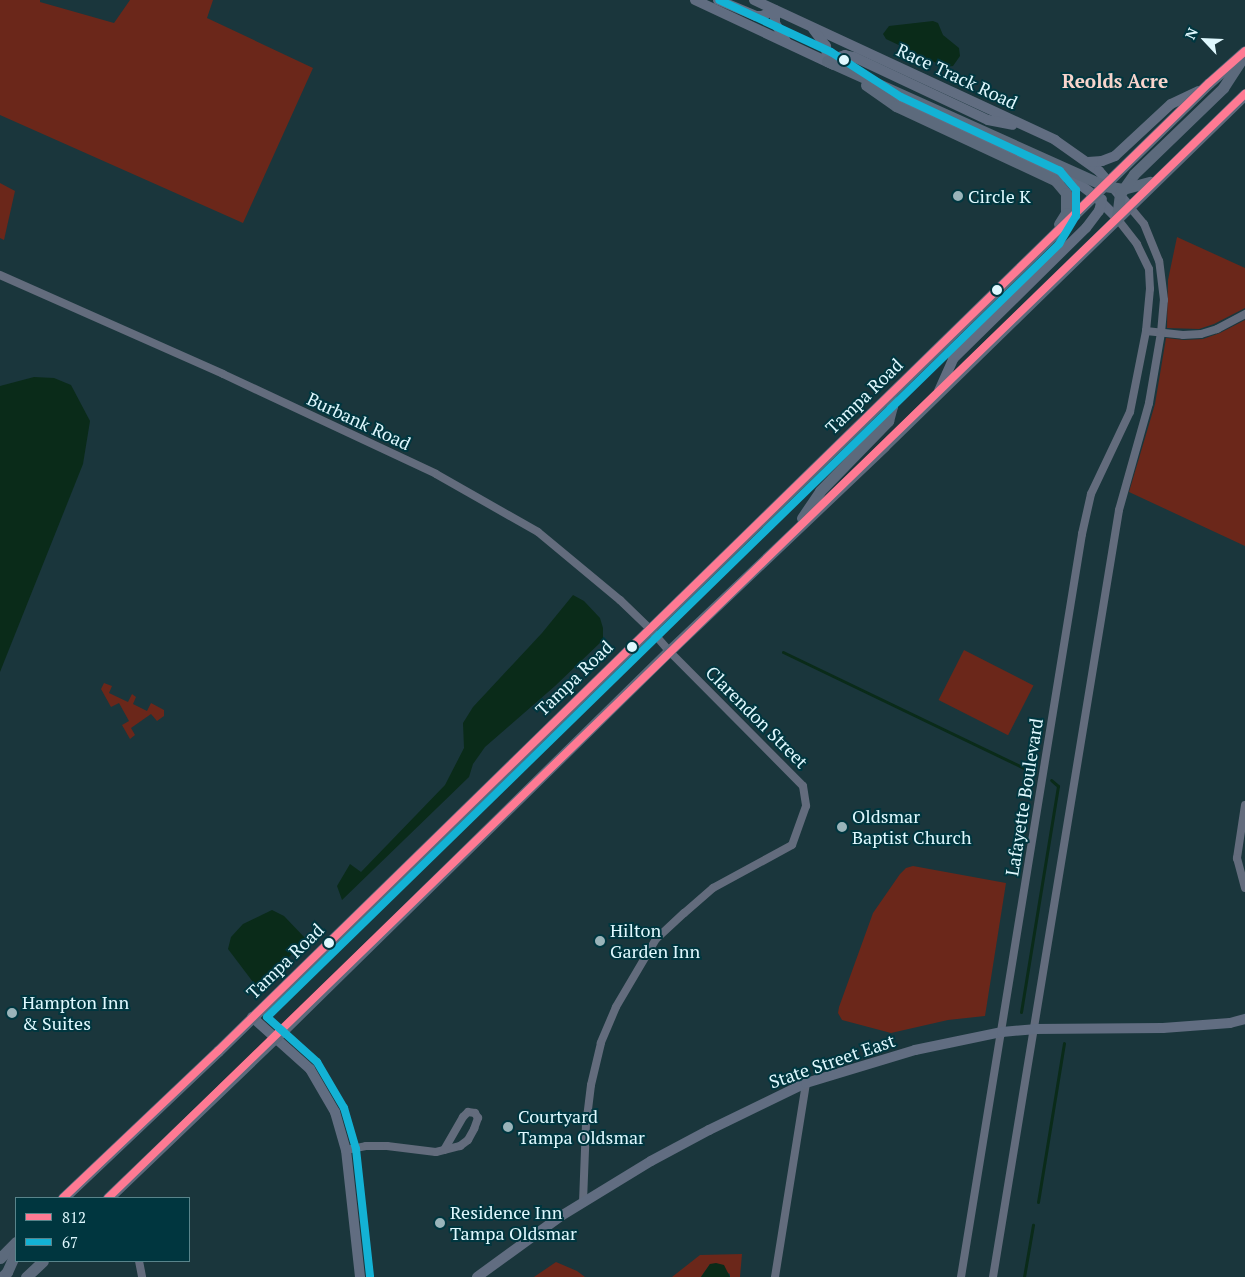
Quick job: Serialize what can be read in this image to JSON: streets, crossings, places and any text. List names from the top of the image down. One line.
{"streets":{"main road":["Race Track Road","Tampa Road","State Street East"],"street":["Burbank Road","Clarendon Street","Lafayette Boulevard"]},"crossings":[["Race Track Road","Tampa Road"],["Race Track Road","Lafayette Boulevard"],["Tampa Road","Burbank Road"],["Burbank Road","Clarendon Street"],["Clarendon Street","State Street East"],["Lafayette Boulevard","State Street East"]],"districts":["Reolds Acre"],"places":["Circle K","Oldsmar Baptist Church","Hilton Garden Inn","Hampton Inn & Suites","Courtyard Tampa Oldsmar","Residence Inn Tampa Oldsmar"],"lines":["transit line 67","transit line 812"],"legend":["812","67"],"north":"top left"}
